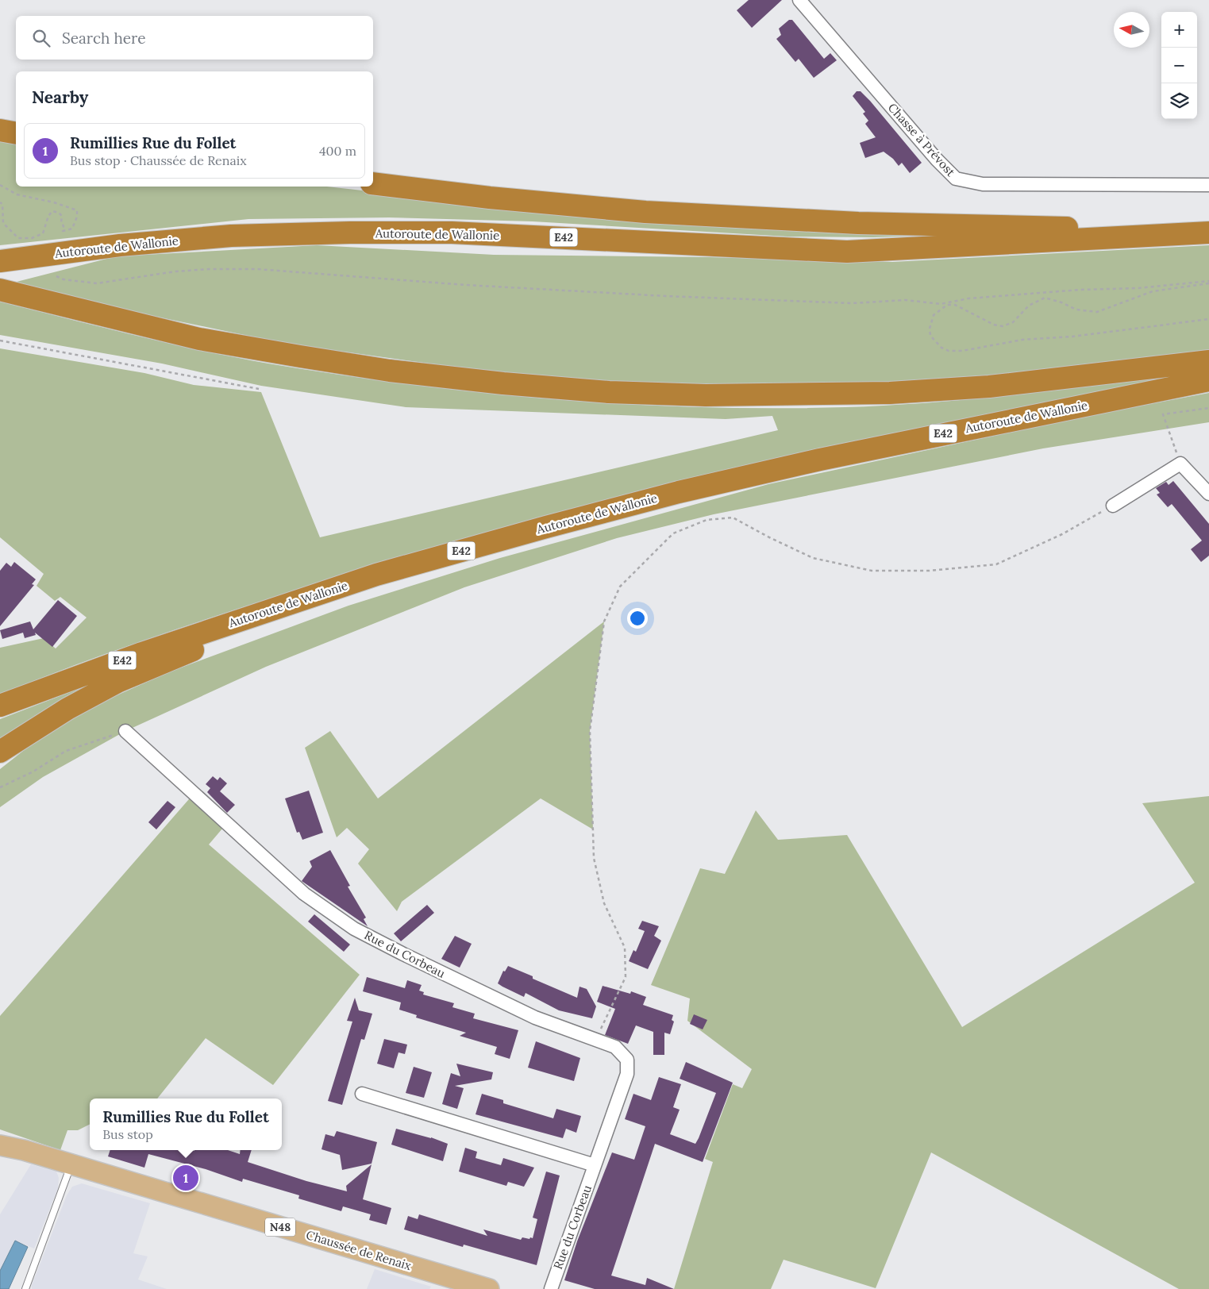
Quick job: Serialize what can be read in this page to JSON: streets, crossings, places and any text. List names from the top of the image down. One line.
{"streets":{"highway":["Autoroute de Wallonie","E42"],"main road":["N48","Chaussée de Renaix"],"street":["Chasse à Prévost","Rue du Corbeau"]},"north":"left","page":{"map_buttons":["+","−"],"search":"Search here","heading":"Nearby","list":[{"mark":"1","name":"Rumillies Rue du Follet","note":"Bus stop · Chaussée de Renaix","value":"400 m"}],"popup":["Rumillies Rue du Follet","Bus stop"],"pins":"1"}}
